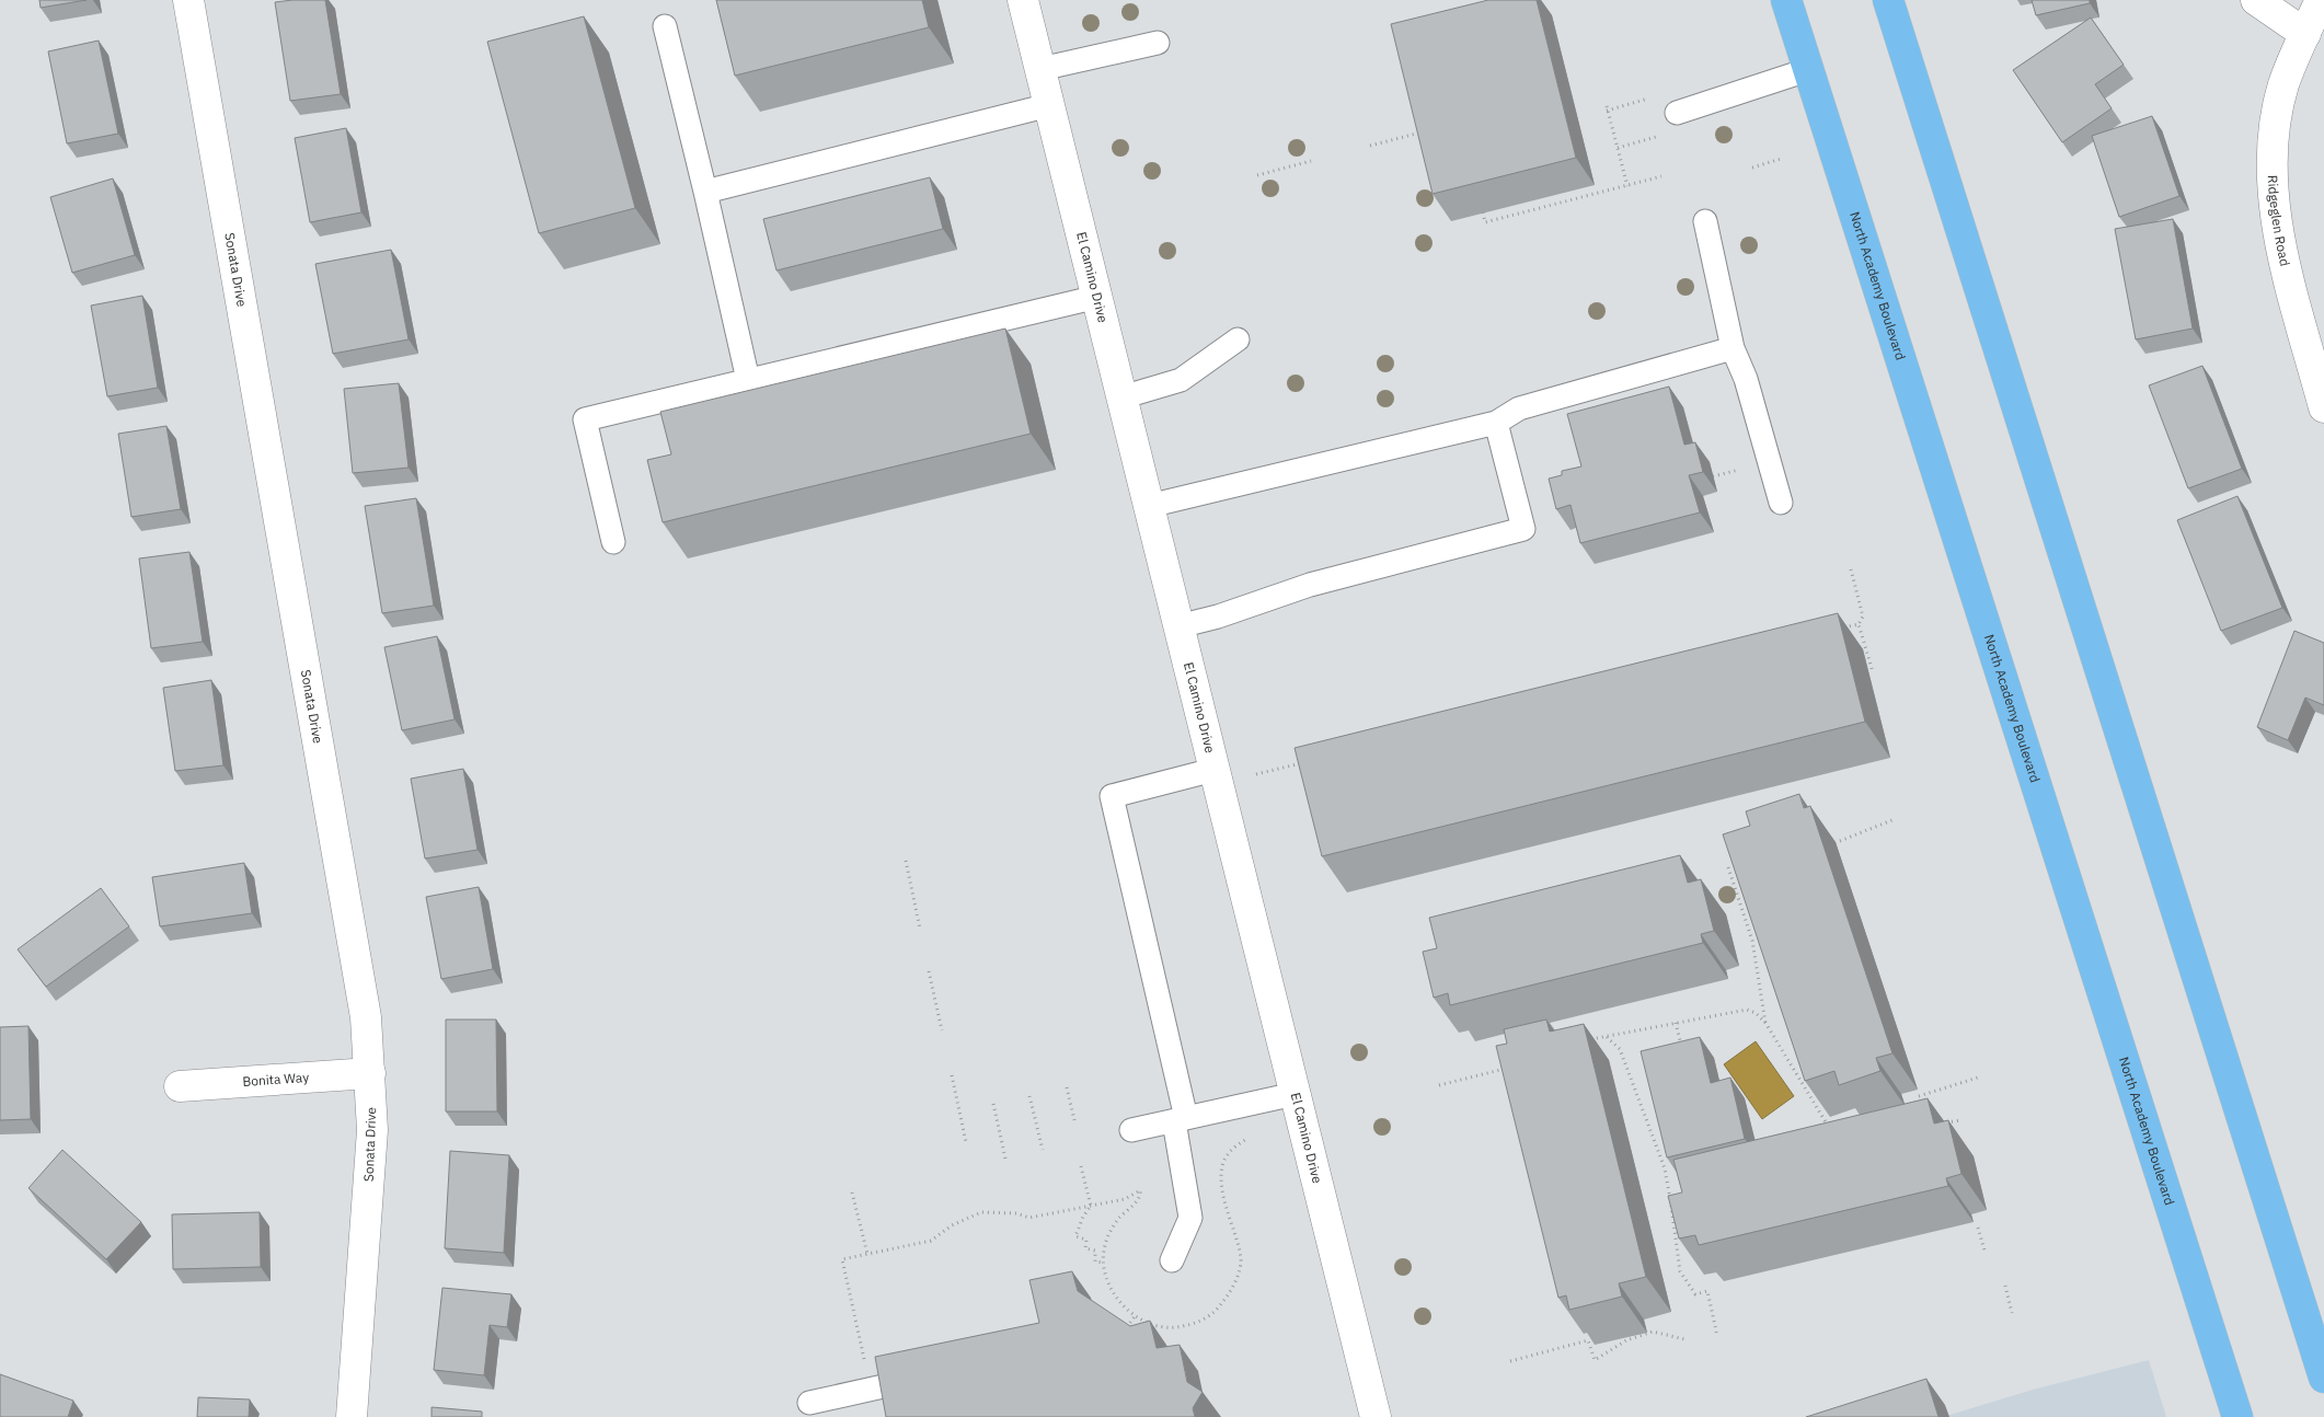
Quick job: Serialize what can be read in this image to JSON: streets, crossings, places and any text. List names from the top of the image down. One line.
{"streets":{"highway":["North Academy Boulevard"],"street":["Ridgeglen Road","Sonata Drive","El Camino Drive","Bonita Way"]},"crossings":[["Sonata Drive","Bonita Way"]]}
